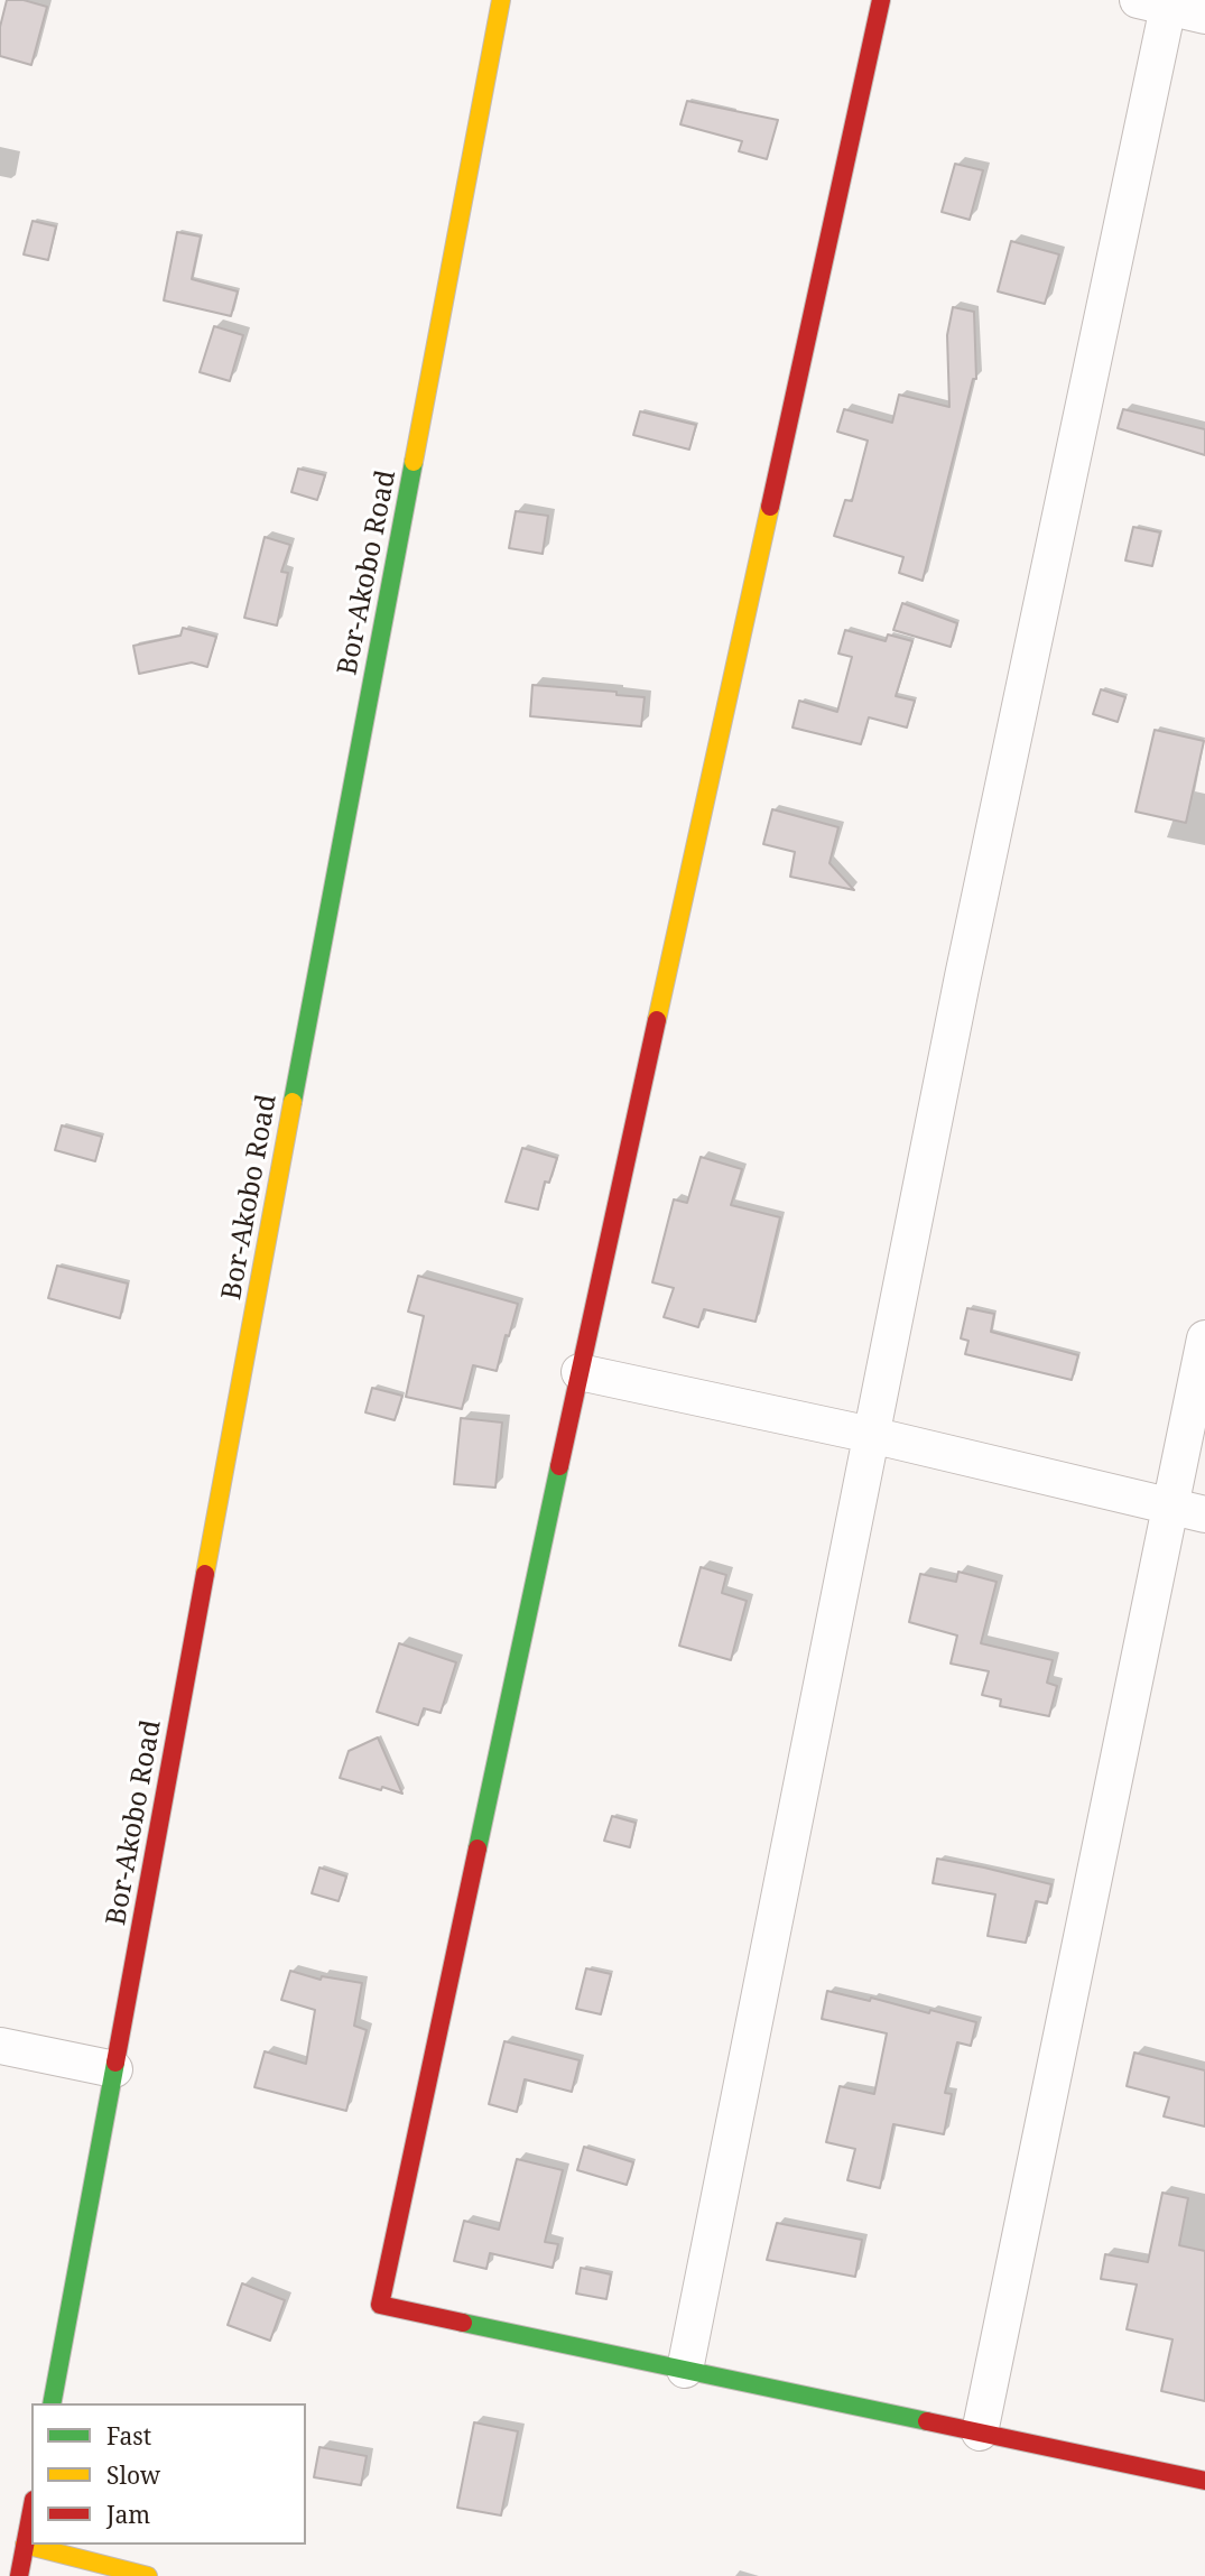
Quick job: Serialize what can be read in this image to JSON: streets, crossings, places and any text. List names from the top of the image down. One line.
{"streets":{"street":["Bor-Akobo Road"]},"legend":["Fast","Slow","Jam"]}
